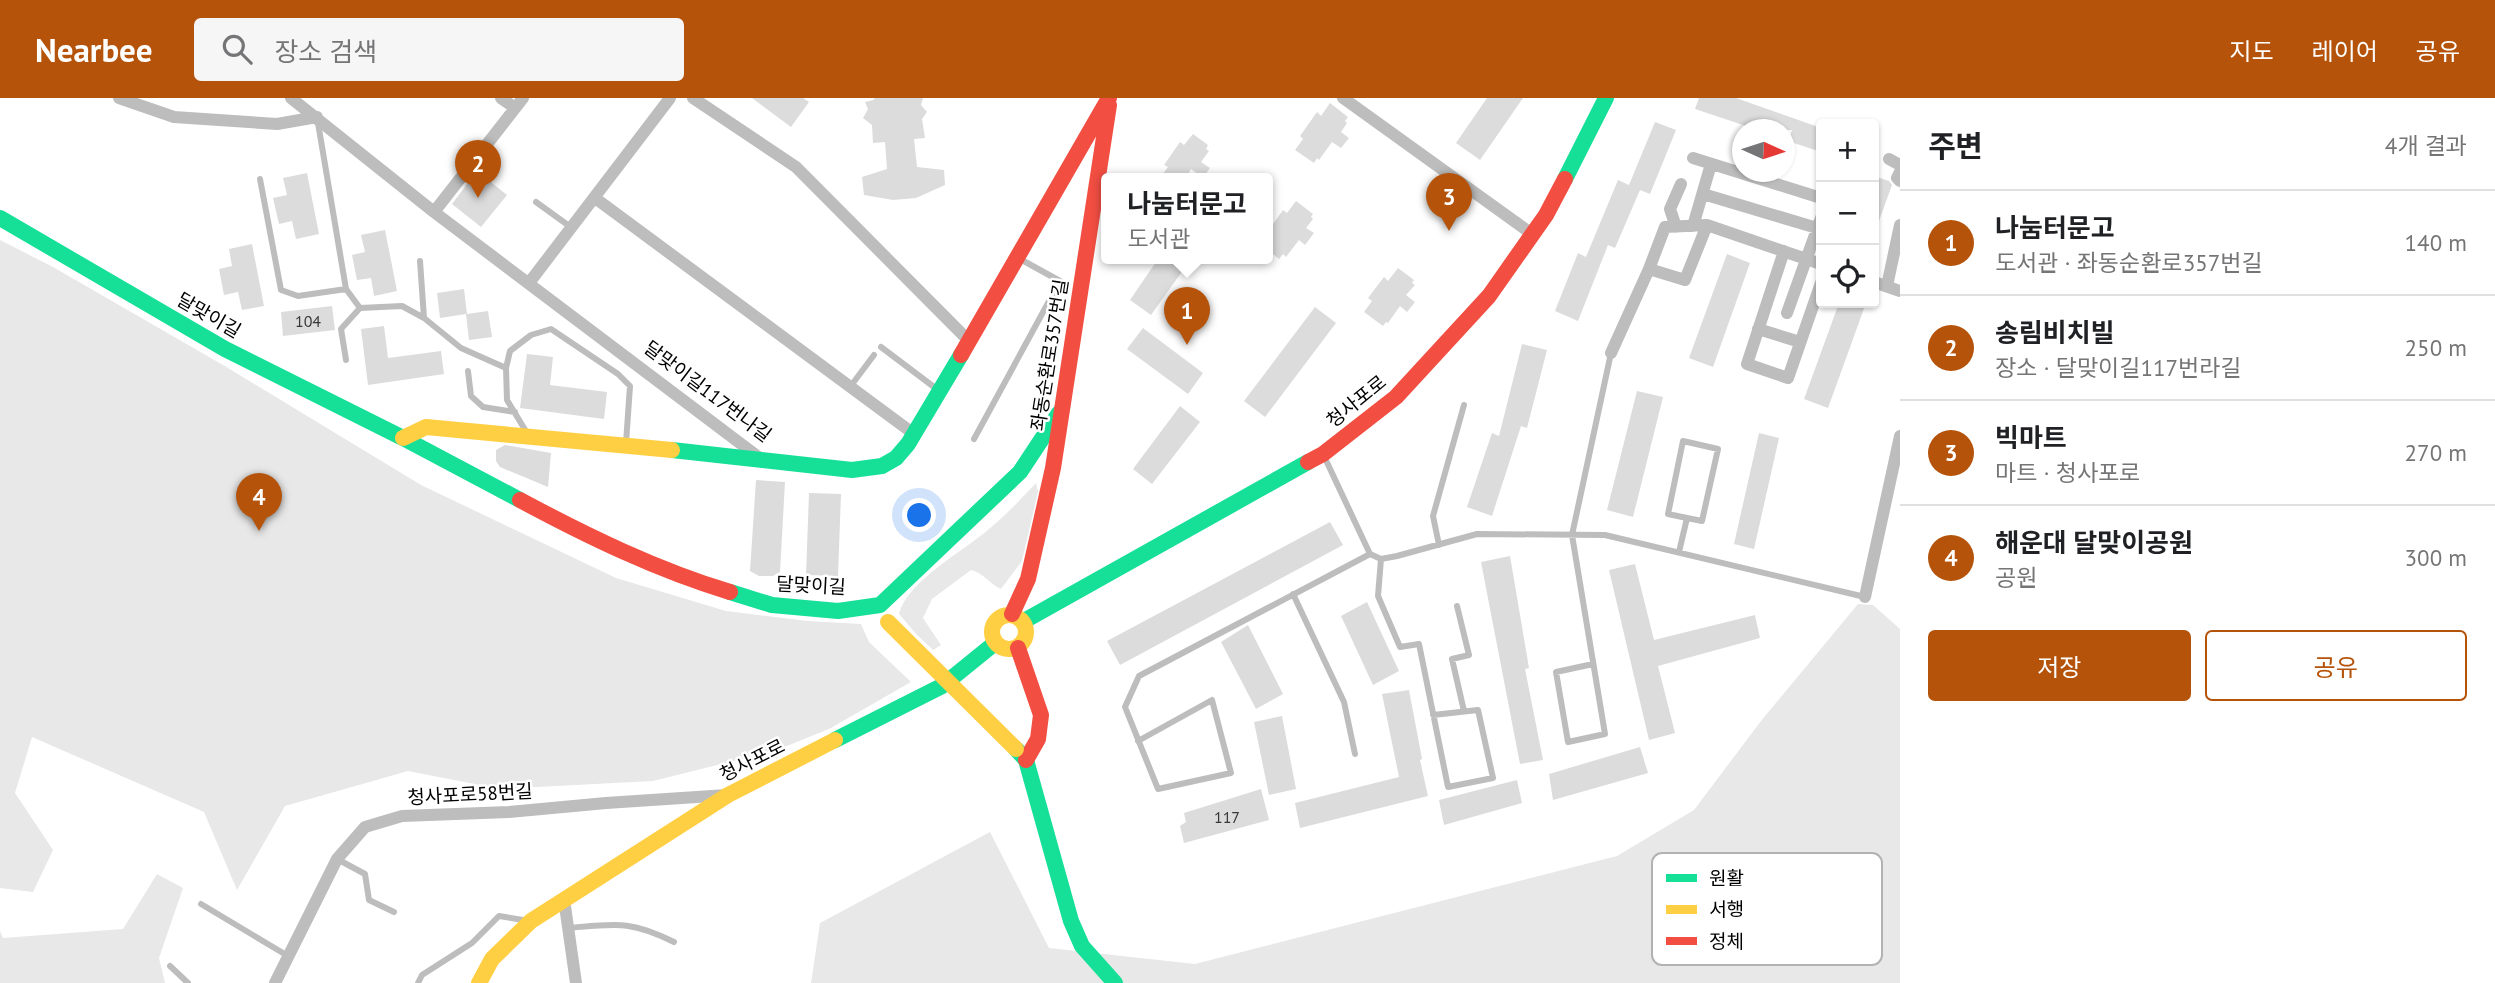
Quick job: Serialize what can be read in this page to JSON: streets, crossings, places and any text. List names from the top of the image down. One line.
{"streets":{"street":["달맞이길","좌동순환로357번길","달맞이길117번나길","청사포로","청사포로58번길"]},"crossings":[["좌동순환로357번길","달맞이길117번나길"],["좌동순환로357번길","청사포로"],["청사포로","청사포로58번길"]],"house_numbers":["104","117"],"legend":["원활","서행","정체"],"north":"right","page":{"header":"Nearbee","search":"장소 검색","nav":["지도","레이어","공유"],"heading":["주변","4개 결과"],"map_buttons":["+","−"],"pins":["2","3","1","4"],"popup":["나눔터문고","도서관"],"list":[{"mark":"1","name":"나눔터문고","note":"도서관 · 좌동순환로357번길","value":"140 m"},{"mark":"2","name":"송림비치빌","note":"장소 · 달맞이길117번라길","value":"250 m"},{"mark":"3","name":"빅마트","note":"마트 · 청사포로","value":"270 m"},{"mark":"4","name":"해운대 달맞이공원","note":"공원","value":"300 m"}],"buttons":["저장","공유"]}}
